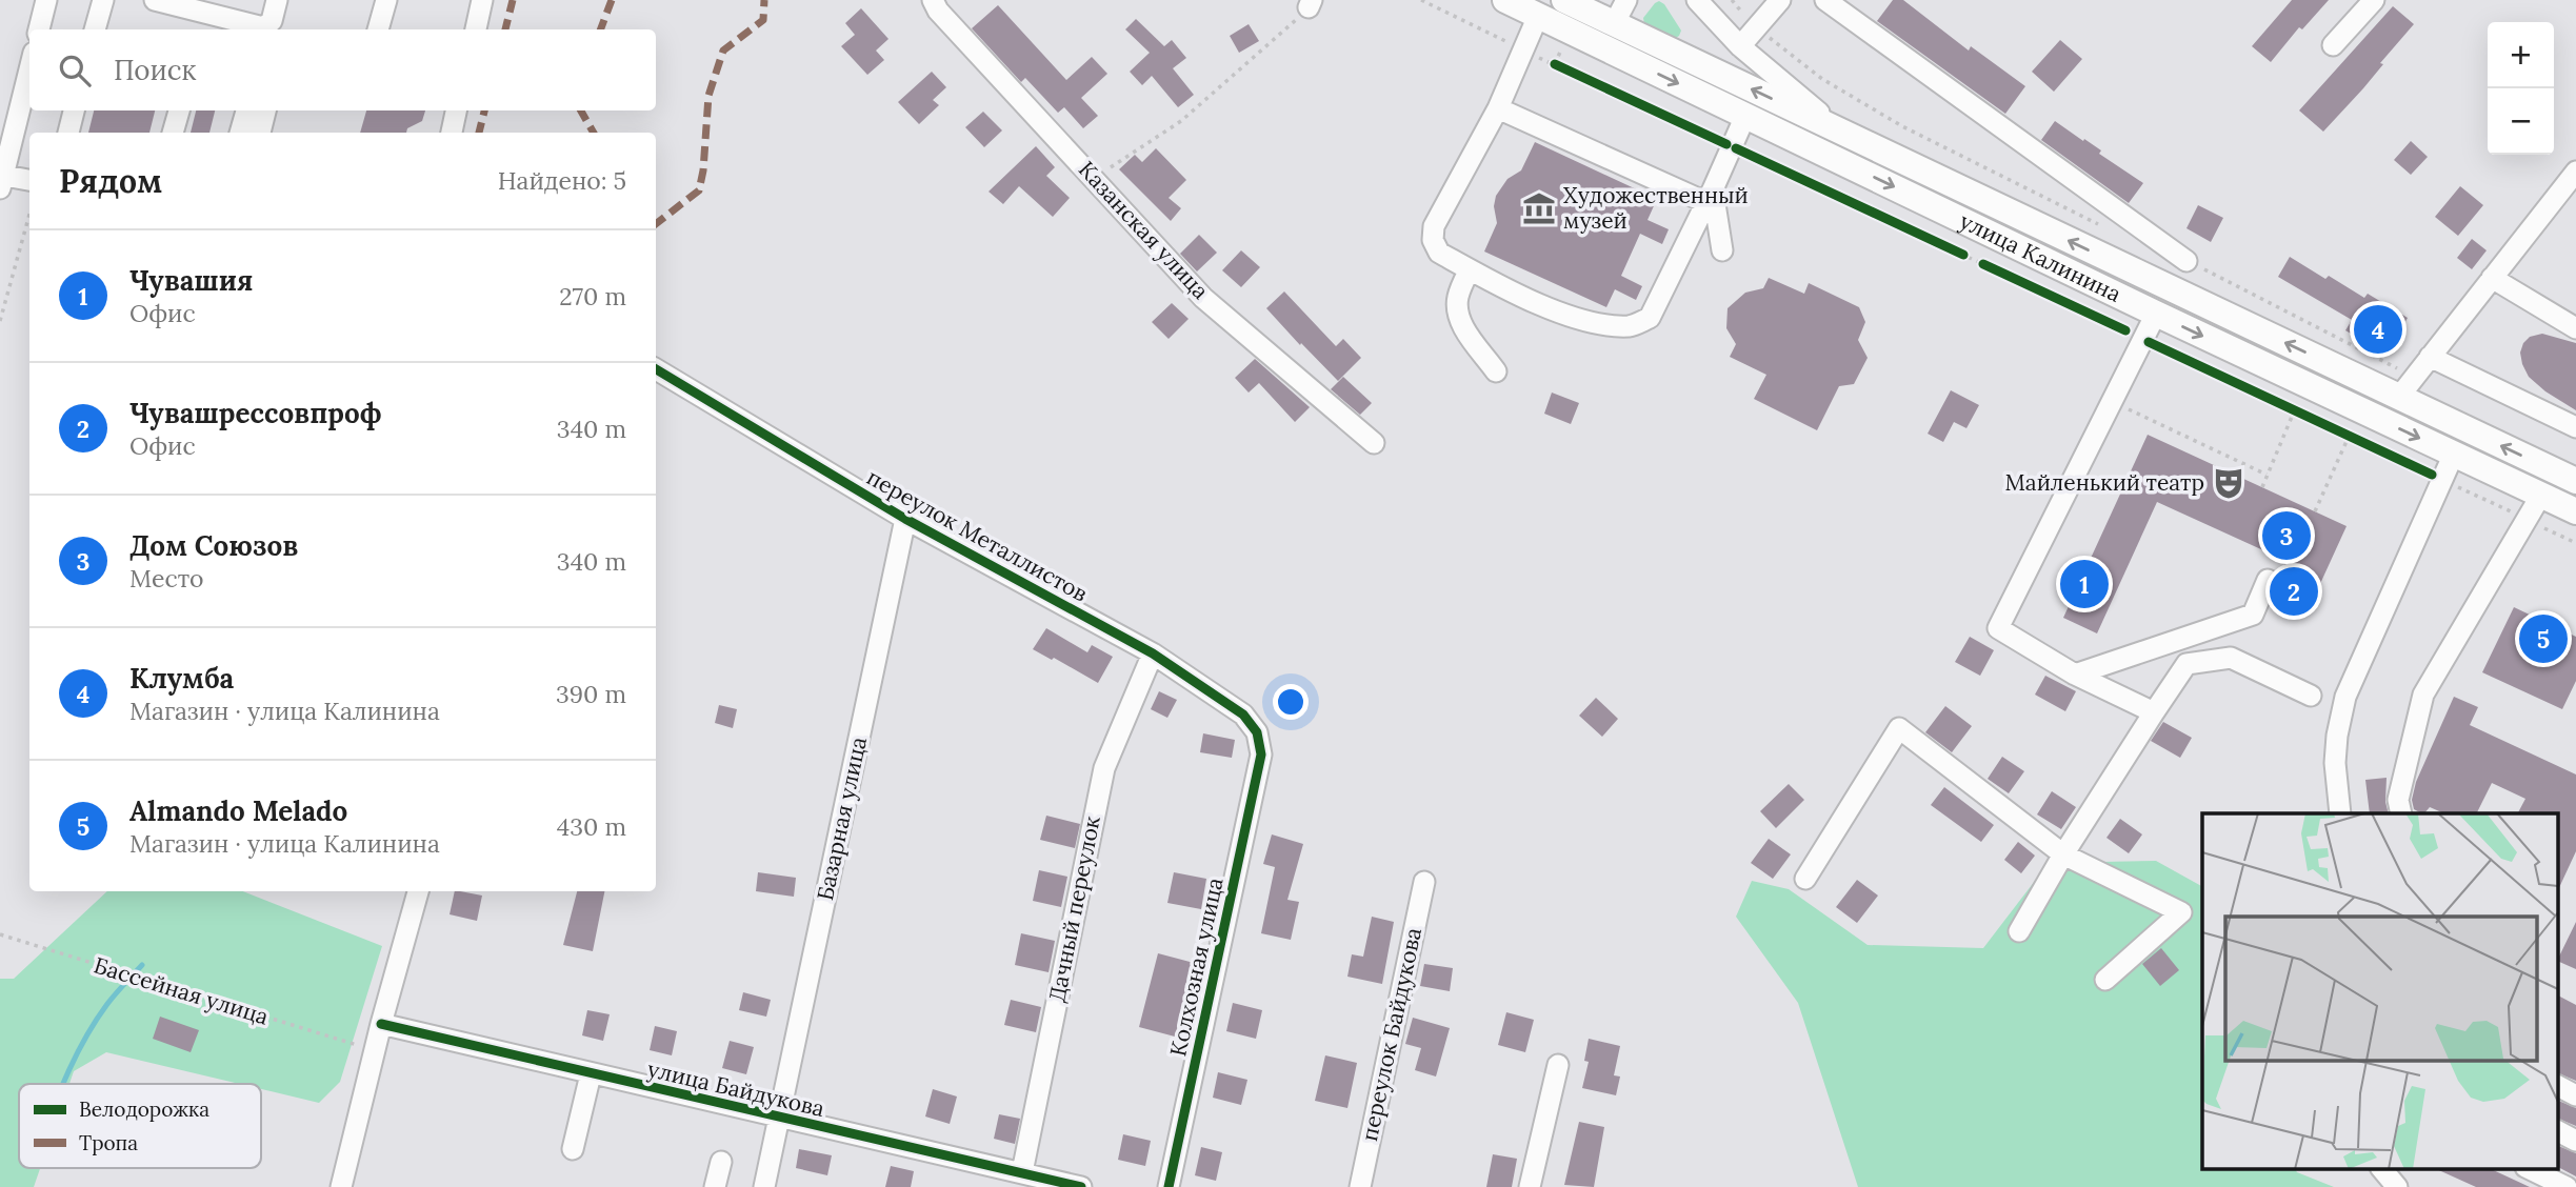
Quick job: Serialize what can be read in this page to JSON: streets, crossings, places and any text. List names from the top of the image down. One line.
{"streets":{"main road":["улица Калинина"],"street":["Казанская улица","переулок Металлистов","Базарная улица","Дачный переулок","Колхозная улица","переулок Байдукова","улица Байдукова"],"path":["Бассейная улица"]},"crossings":[["переулок Металлистов","Базарная улица"],["переулок Металлистов","Дачный переулок"],["переулок Металлистов","Колхозная улица"],["Базарная улица","улица Байдукова"],["Дачный переулок","улица Байдукова"]],"places":{"museum":["Художественный музей"],"theatre":["Майленький театр"]},"legend":["Велодорожка","Тропа"],"page":{"map_buttons":["+","−"],"search":"Поиск","heading":["Рядом","Найдено: 5"],"list":[{"mark":"1","name":"Чувашия","note":"Офис","value":"270 m"},{"mark":"2","name":"Чувашрессовпроф","note":"Офис","value":"340 m"},{"mark":"3","name":"Дом Союзов","note":"Место","value":"340 m"},{"mark":"4","name":"Клумба","note":"Магазин · улица Калинина","value":"390 m"},{"mark":"5","name":"Almando Melado","note":"Магазин · улица Калинина","value":"430 m"}],"pins":["4","3","1","2","5"]}}
